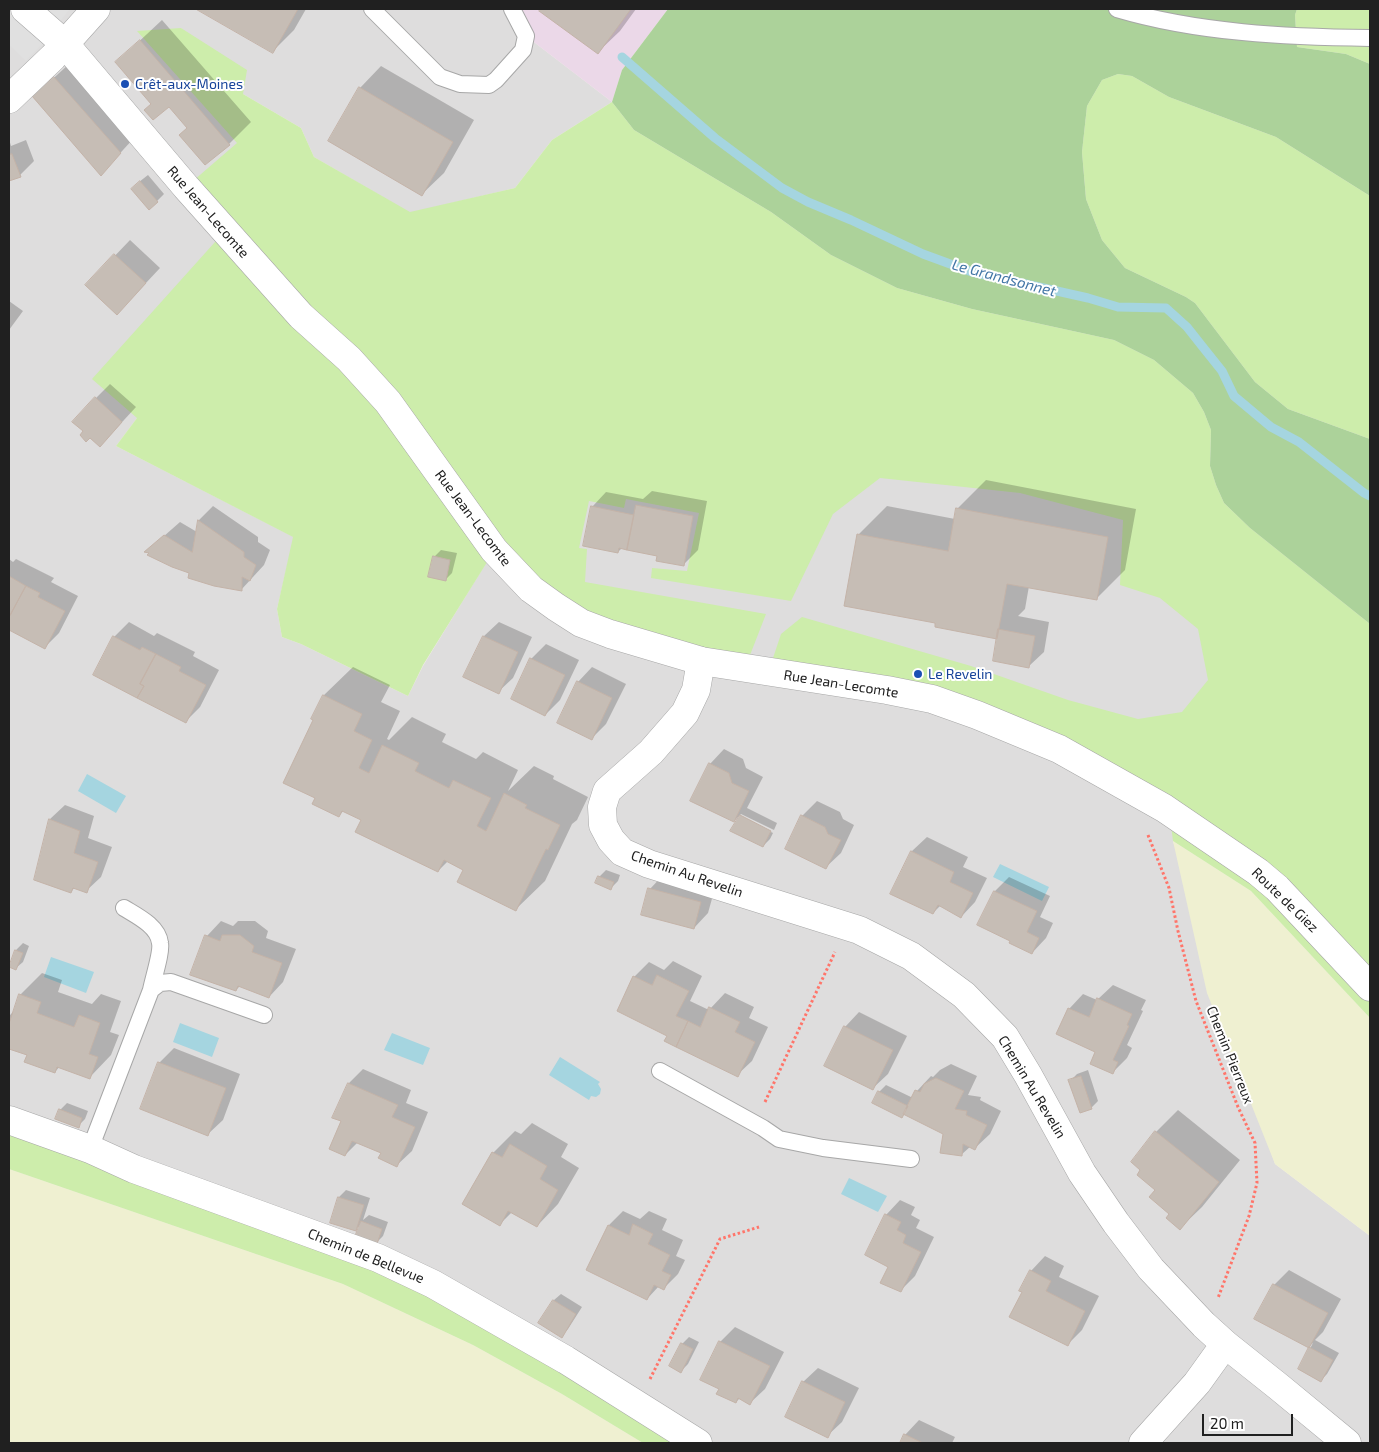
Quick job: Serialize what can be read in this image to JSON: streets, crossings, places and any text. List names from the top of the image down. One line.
{"streets":{"street":["Rue Jean-Lecomte","Chemin Au Revelin","Route de Giez","Chemin de Bellevue"],"path":["Chemin Pierreux"]},"crossings":[["Rue Jean-Lecomte","Chemin Au Revelin"],["Rue Jean-Lecomte","Route de Giez"],["Rue Jean-Lecomte","Chemin Pierreux"],["Chemin Au Revelin","Chemin Pierreux"]],"water":["Le Grandsonnet"],"places":["Crêt-aux-Moines","Le Revelin"],"scale_bar":"20 m"}
